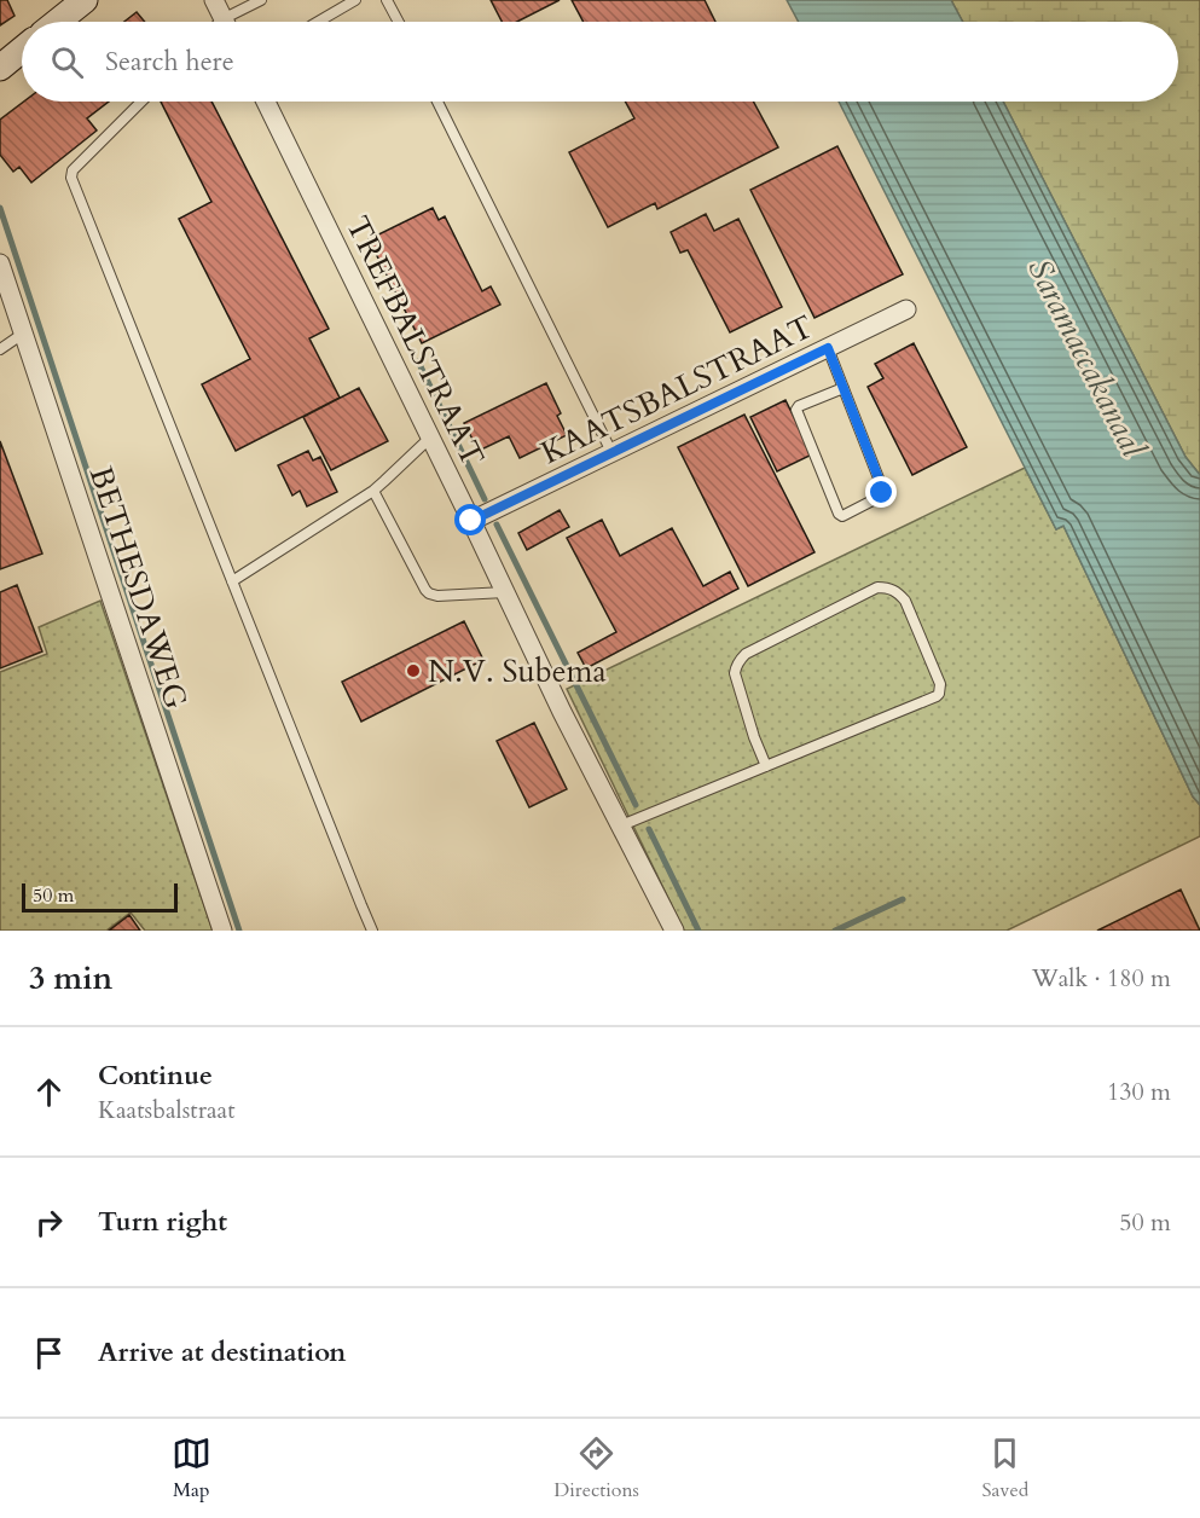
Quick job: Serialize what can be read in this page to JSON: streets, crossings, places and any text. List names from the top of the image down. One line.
{"streets":{"street":["TREFBALSTRAAT","KAATSBALSTRAAT","BETHESDAWEG"]},"crossings":[["TREFBALSTRAAT","KAATSBALSTRAAT"]],"water":["Saramaccakanaal"],"places":["N.V. Subema"],"scale_bar":"50 m","page":{"search":"Search here","scale":"50 m","heading":["3 min","Walk · 180 m"],"list":[["Continue","Kaatsbalstraat","130 m"],["Turn right","50 m"],"Arrive at destination"],"nav":["Map","Directions","Saved"]}}
